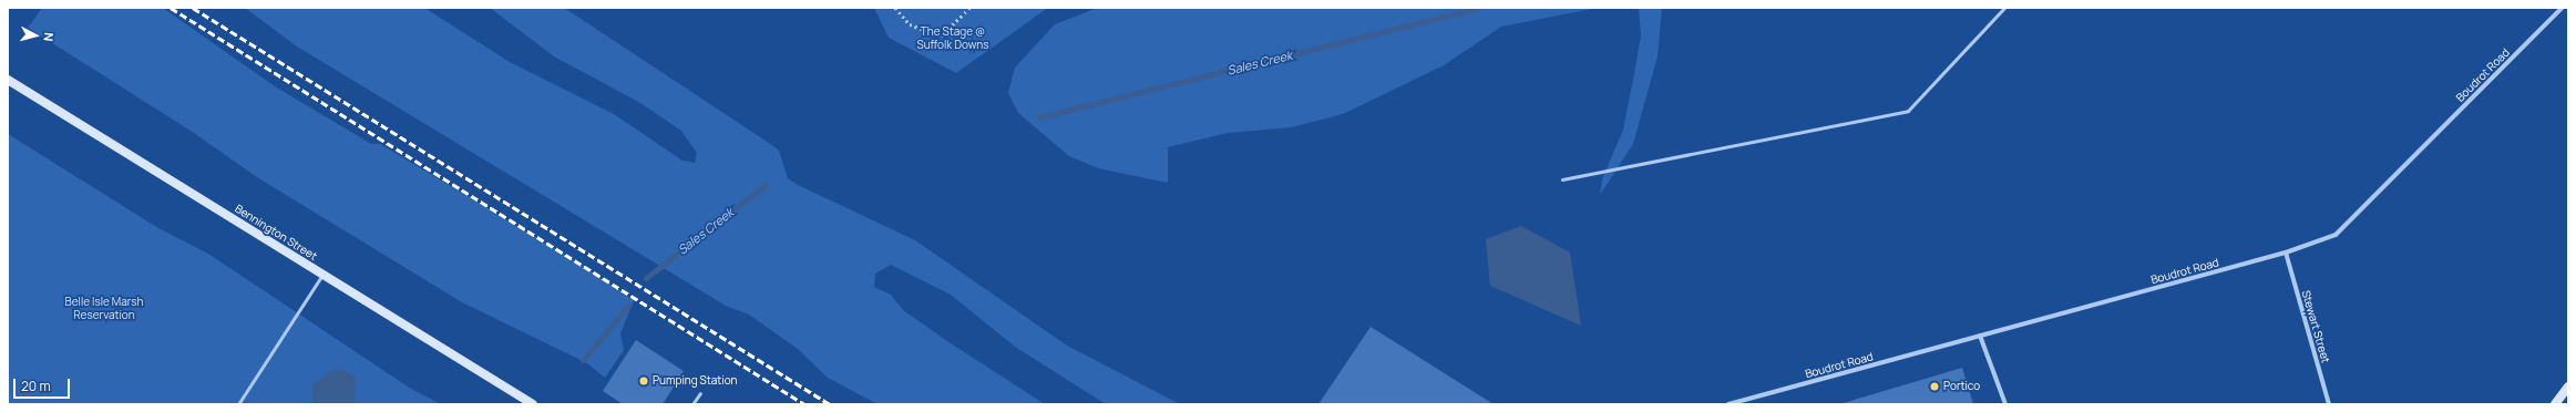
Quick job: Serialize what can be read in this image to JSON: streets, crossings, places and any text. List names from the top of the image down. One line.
{"streets":{"main road":["Bennington Street"],"street":["Boudrot Road","Stewart Street"]},"crossings":[["Boudrot Road","Stewart Street"]],"water":["Sales Creek"],"parks":["The Stage @ Suffolk Downs","Belle Isle Marsh Reservation"],"places":["Pumping Station","Portico"],"scale_bar":"20 m","north":"right"}
